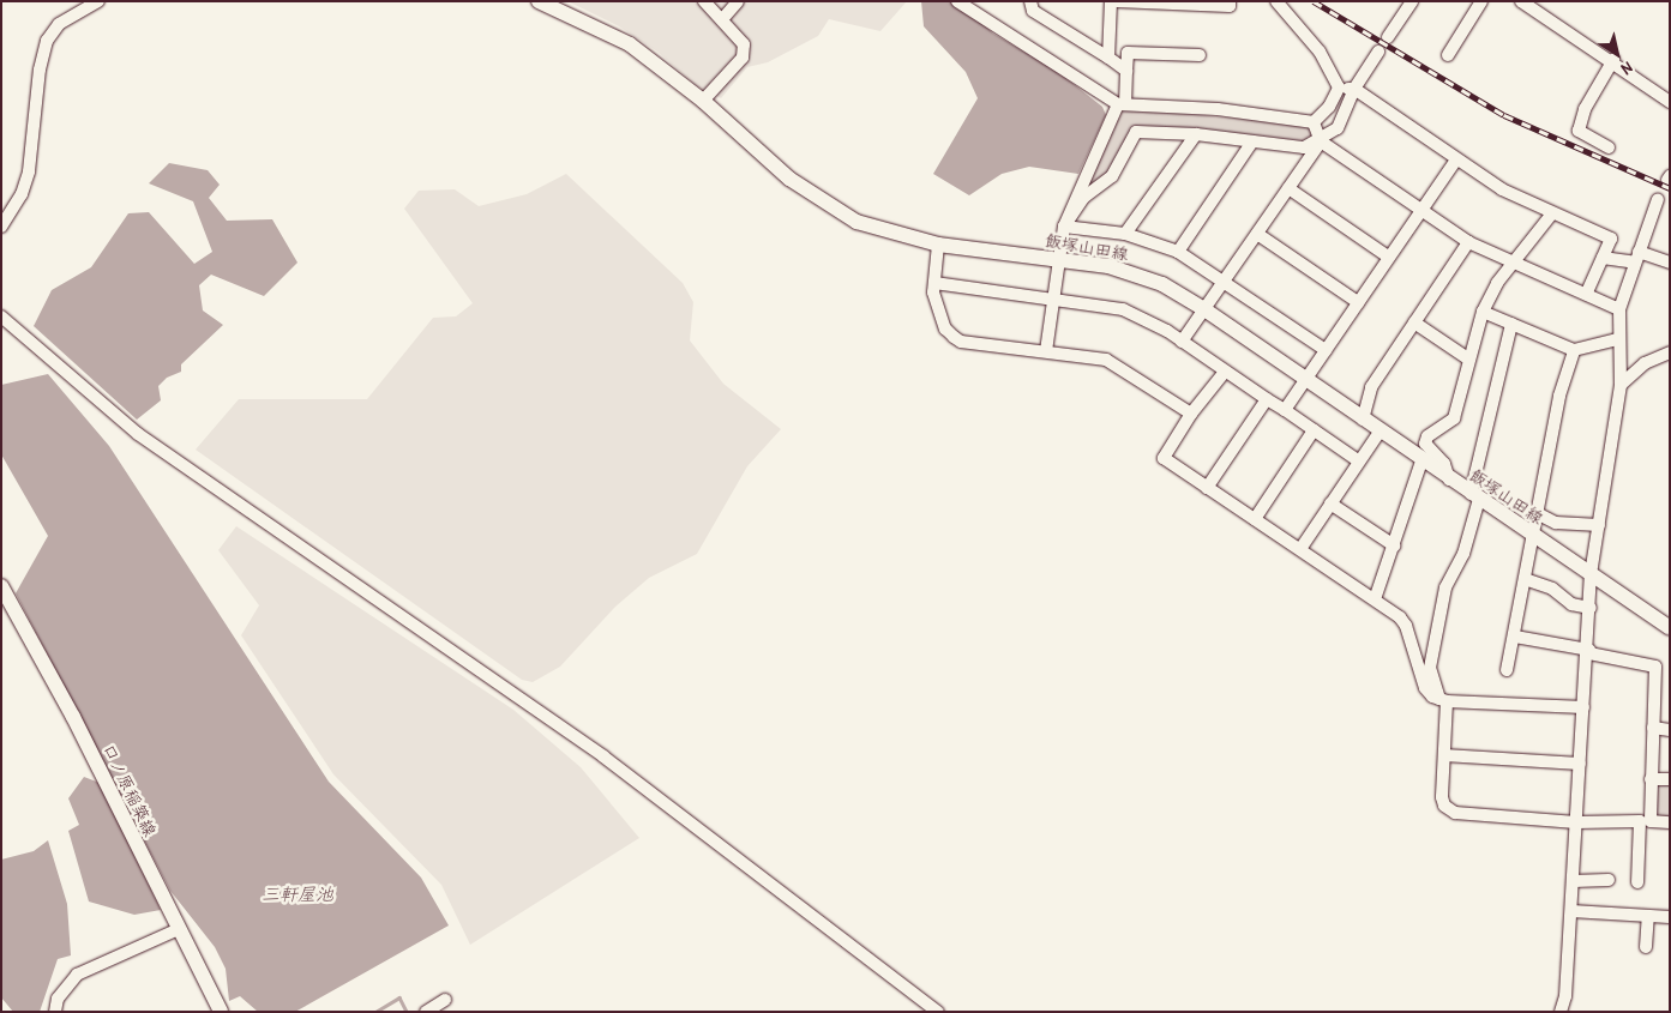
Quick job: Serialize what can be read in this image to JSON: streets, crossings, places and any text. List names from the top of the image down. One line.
{"streets":{"main road":["飯塚山田線","口ノ原稲築線"]},"water":["三軒屋池"],"north":"bottom right"}
